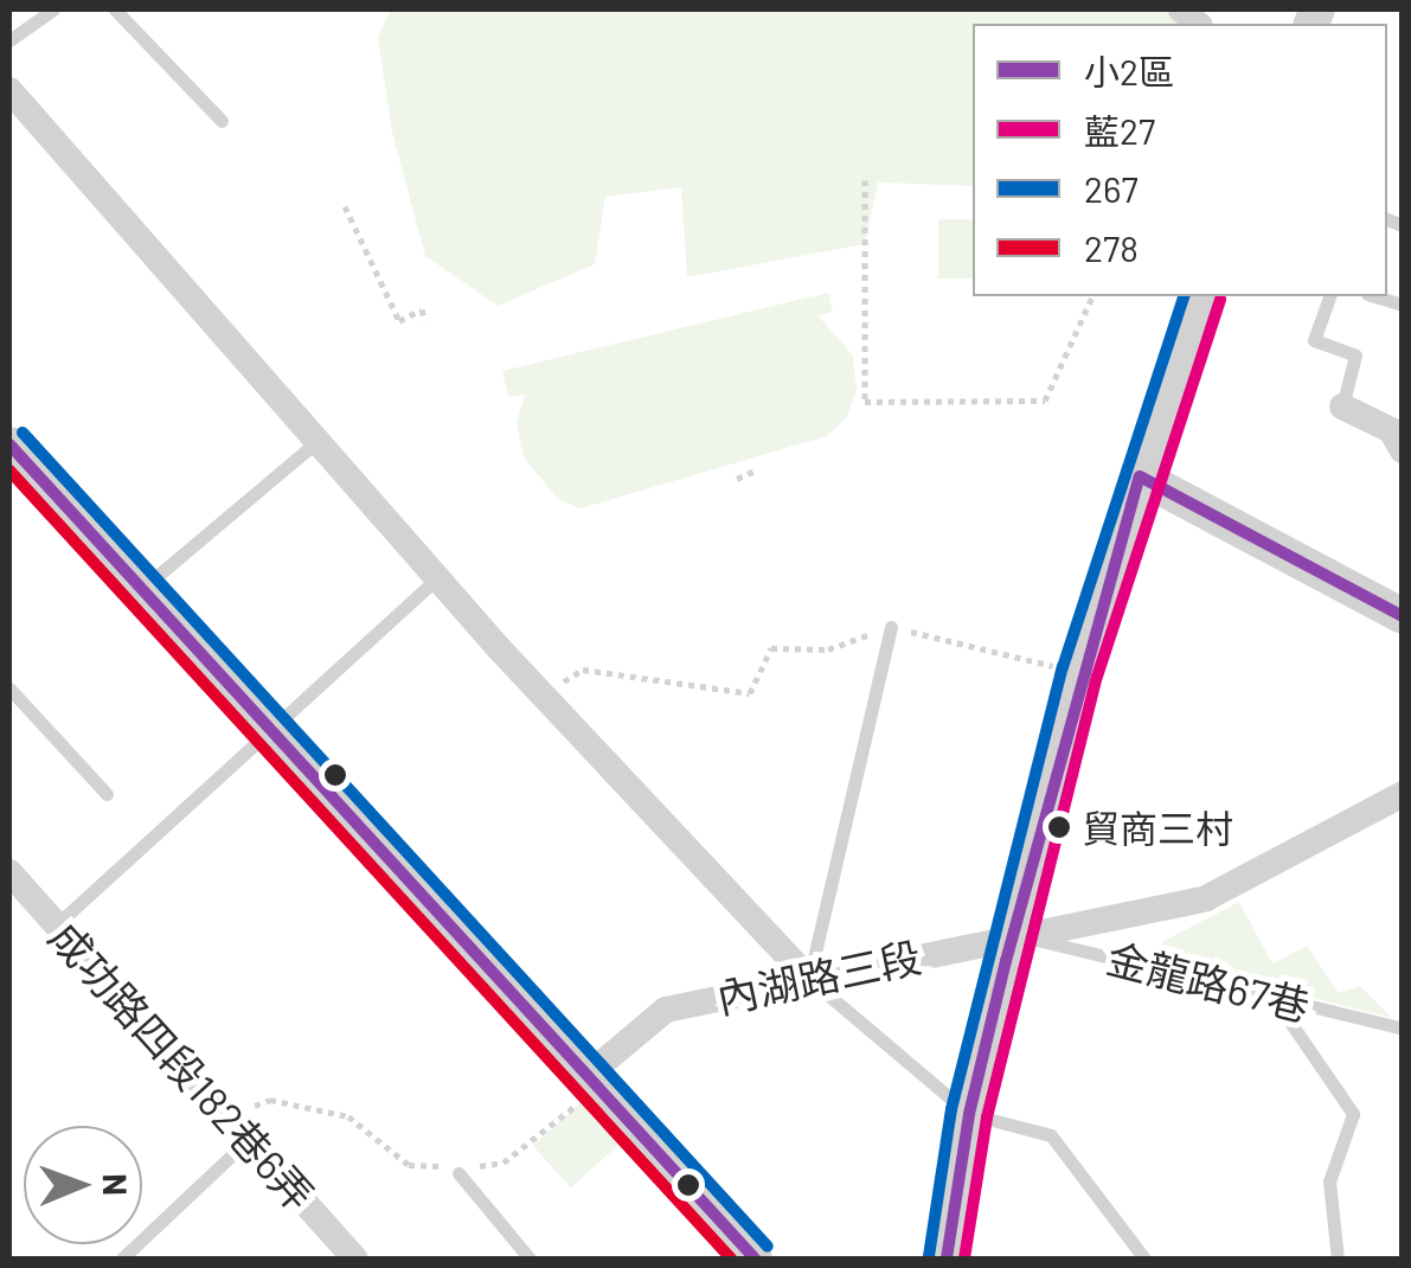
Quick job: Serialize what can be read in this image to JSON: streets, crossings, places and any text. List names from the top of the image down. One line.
{"streets":{"street":["內湖路三段","成功路四段182巷6弄"],"lane":["金龍路67巷"]},"crossings":[["內湖路三段","金龍路67巷"]],"places":["貿商三村"],"lines":["transit line 267","transit line 藍27","transit line 小2區","transit line 278"],"legend":["小2區","藍27","267","278"],"north":"right"}
